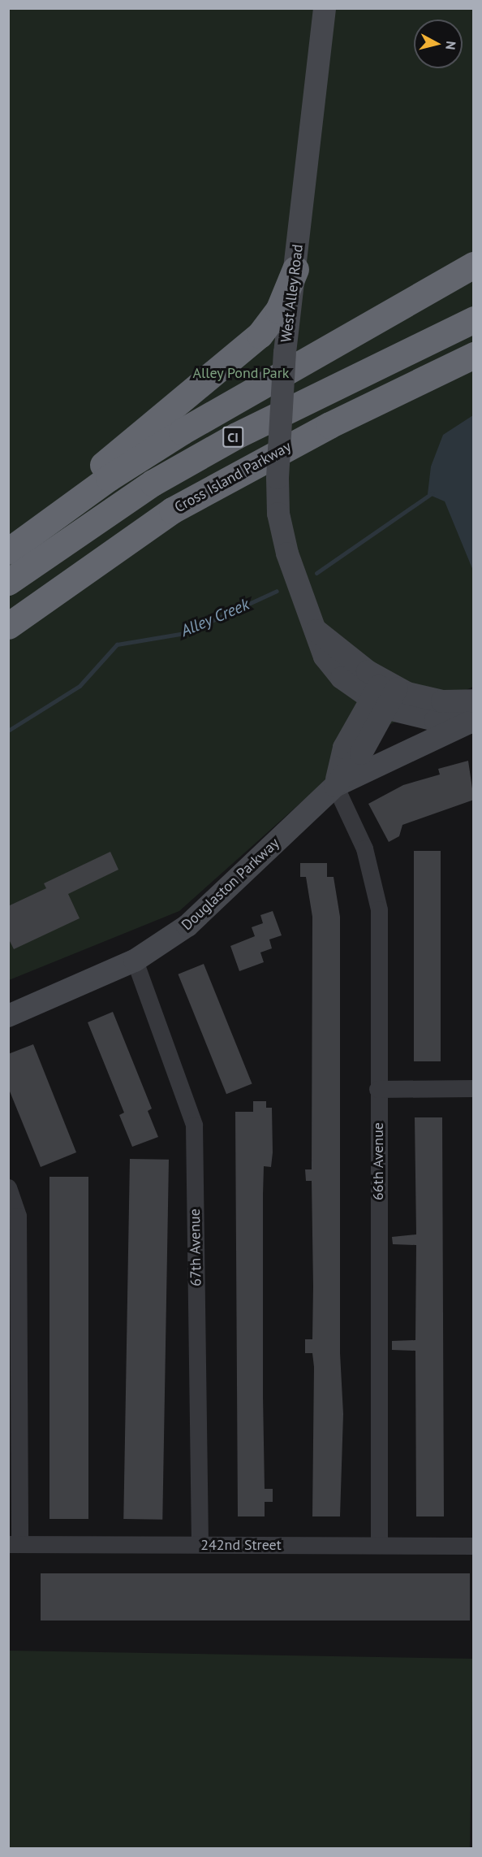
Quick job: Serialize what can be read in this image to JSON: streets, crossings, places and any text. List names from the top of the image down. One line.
{"streets":{"highway":["CI","Cross Island Parkway"],"main road":["West Alley Road","Douglaston Parkway"],"street":["66th Avenue","67th Avenue","242nd Street"]},"crossings":[["West Alley Road","Douglaston Parkway"],["Douglaston Parkway","66th Avenue"],["Douglaston Parkway","67th Avenue"],["66th Avenue","242nd Street"],["67th Avenue","242nd Street"]],"water":["Alley Creek"],"parks":["Alley Pond Park"],"north":"right"}
